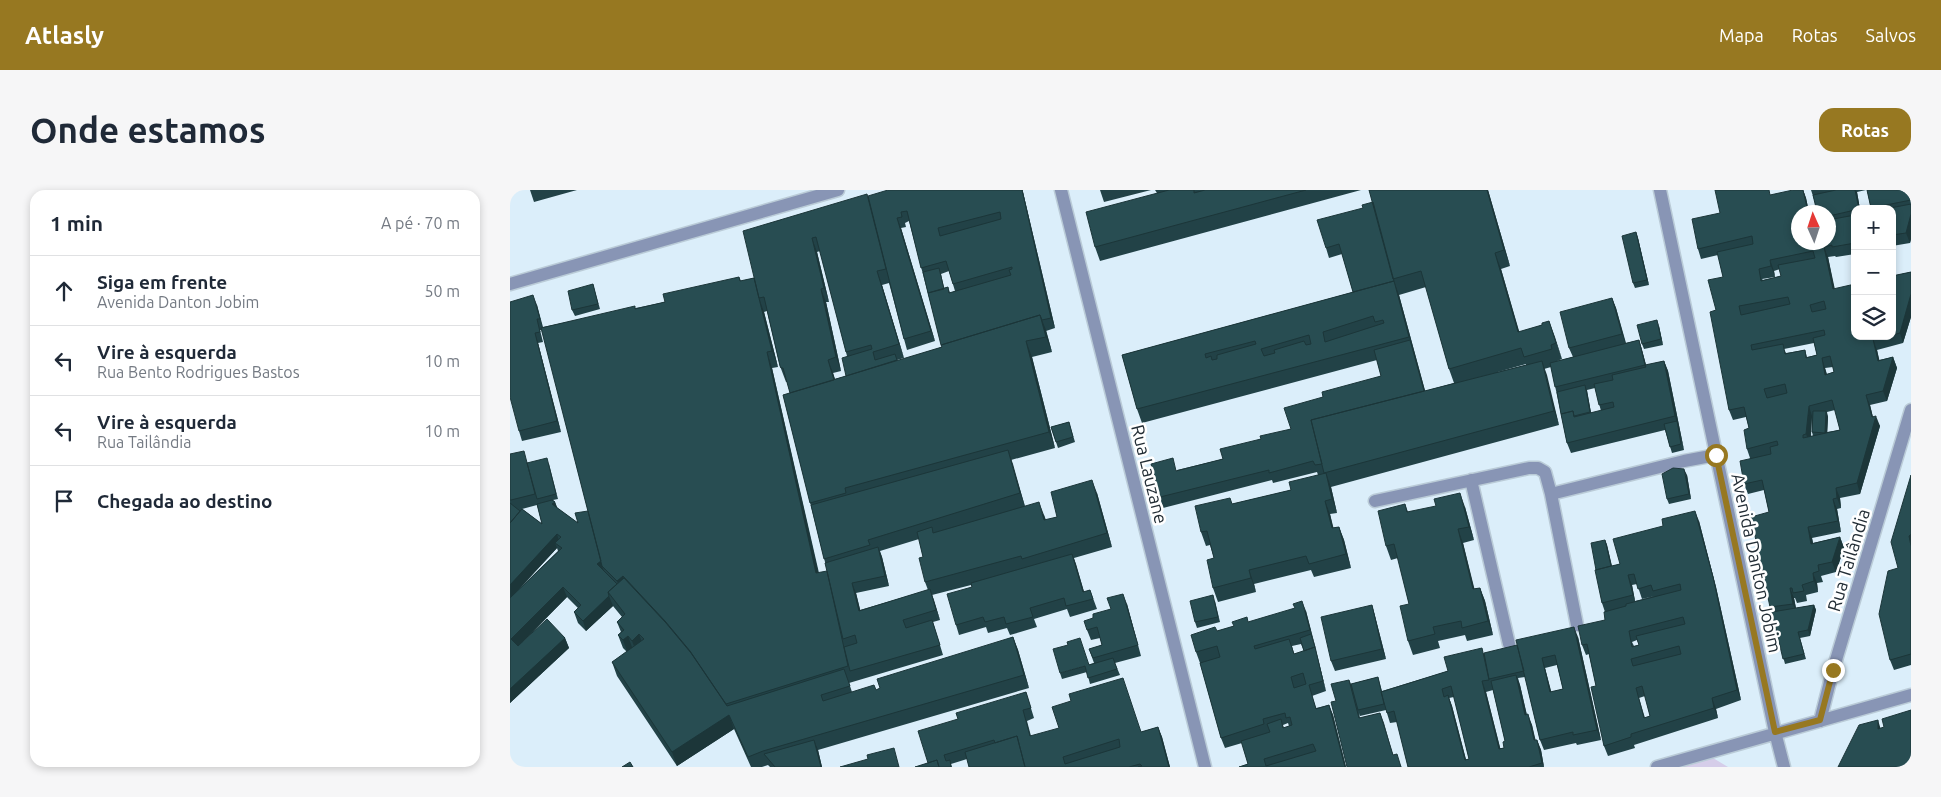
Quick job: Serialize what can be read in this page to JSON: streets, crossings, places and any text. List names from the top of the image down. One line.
{"streets":{"street":["Rua Lauzane","Rua Tailândia","Avenida Danton Jobim"]},"north":"top","page":{"header":"Atlasly","nav":["Mapa","Rotas","Salvos"],"buttons":"Rotas","title":"Onde estamos","heading":["1 min","A pé · 70 m"],"map_buttons":["+","−"],"list":[["Siga em frente","Avenida Danton Jobim","50 m"],["Vire à esquerda","Rua Bento Rodrigues Bastos","10 m"],["Vire à esquerda","Rua Tailândia","10 m"],"Chegada ao destino"]}}
